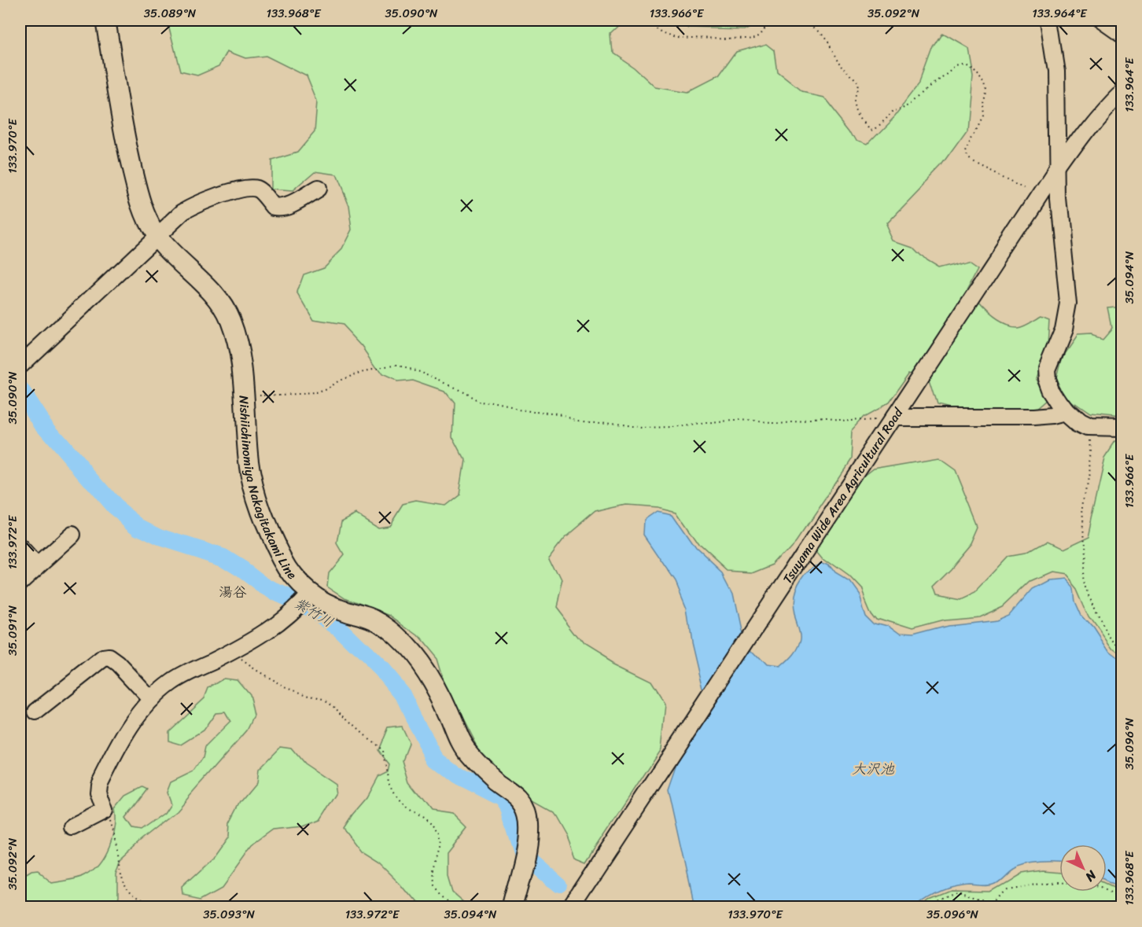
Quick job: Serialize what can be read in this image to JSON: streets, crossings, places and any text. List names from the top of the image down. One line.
{"streets":{"main road":["Nishiichinomiya Nakagitakami Line"],"street":["Tsuyama Wide Area Agricultural Road"]},"districts":["湯谷"],"water":["紫竹川","大沢池"],"north":"bottom right","coordinates":["35.089°N","133.968°E","35.090°N","133.966°E","35.092°N","133.964°E","133.970°E","35.094°N","133.972°E","35.091°N","35.096°N","35.093°N"]}
